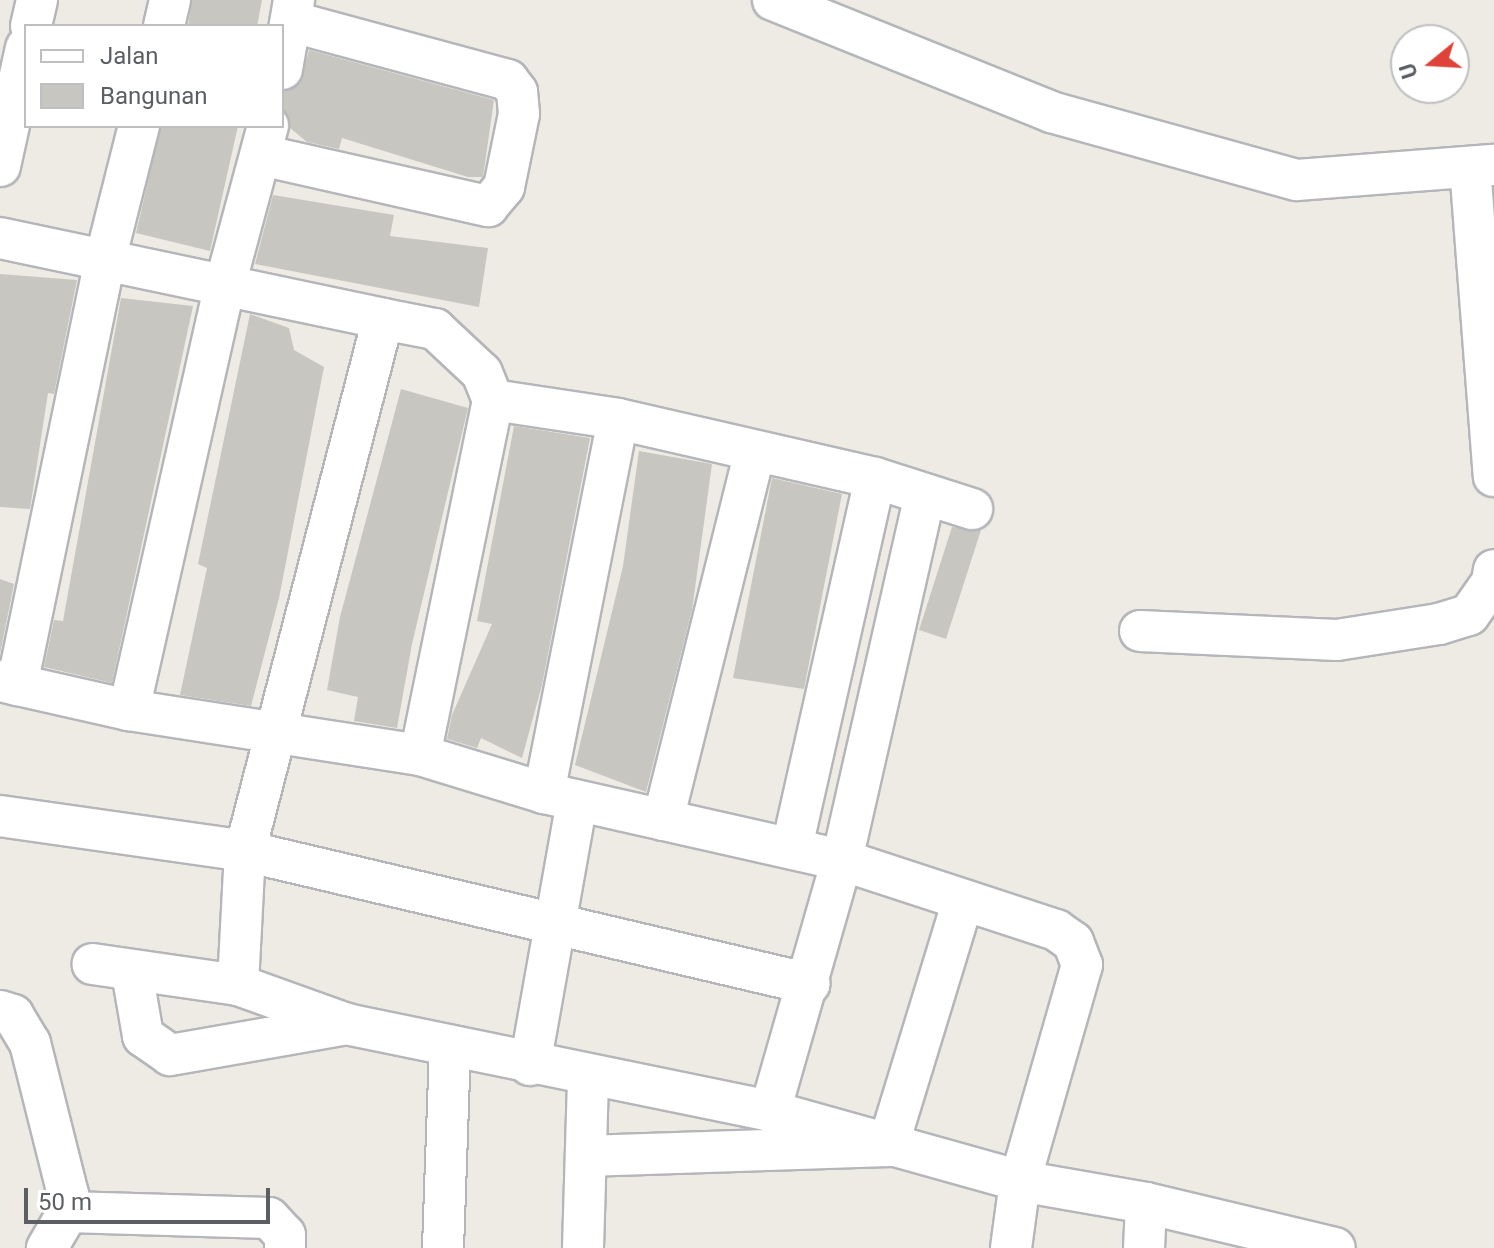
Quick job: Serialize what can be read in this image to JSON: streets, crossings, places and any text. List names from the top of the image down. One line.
{"legend":["Jalan","Bangunan"],"scale_bar":"50 m","north":"left"}
